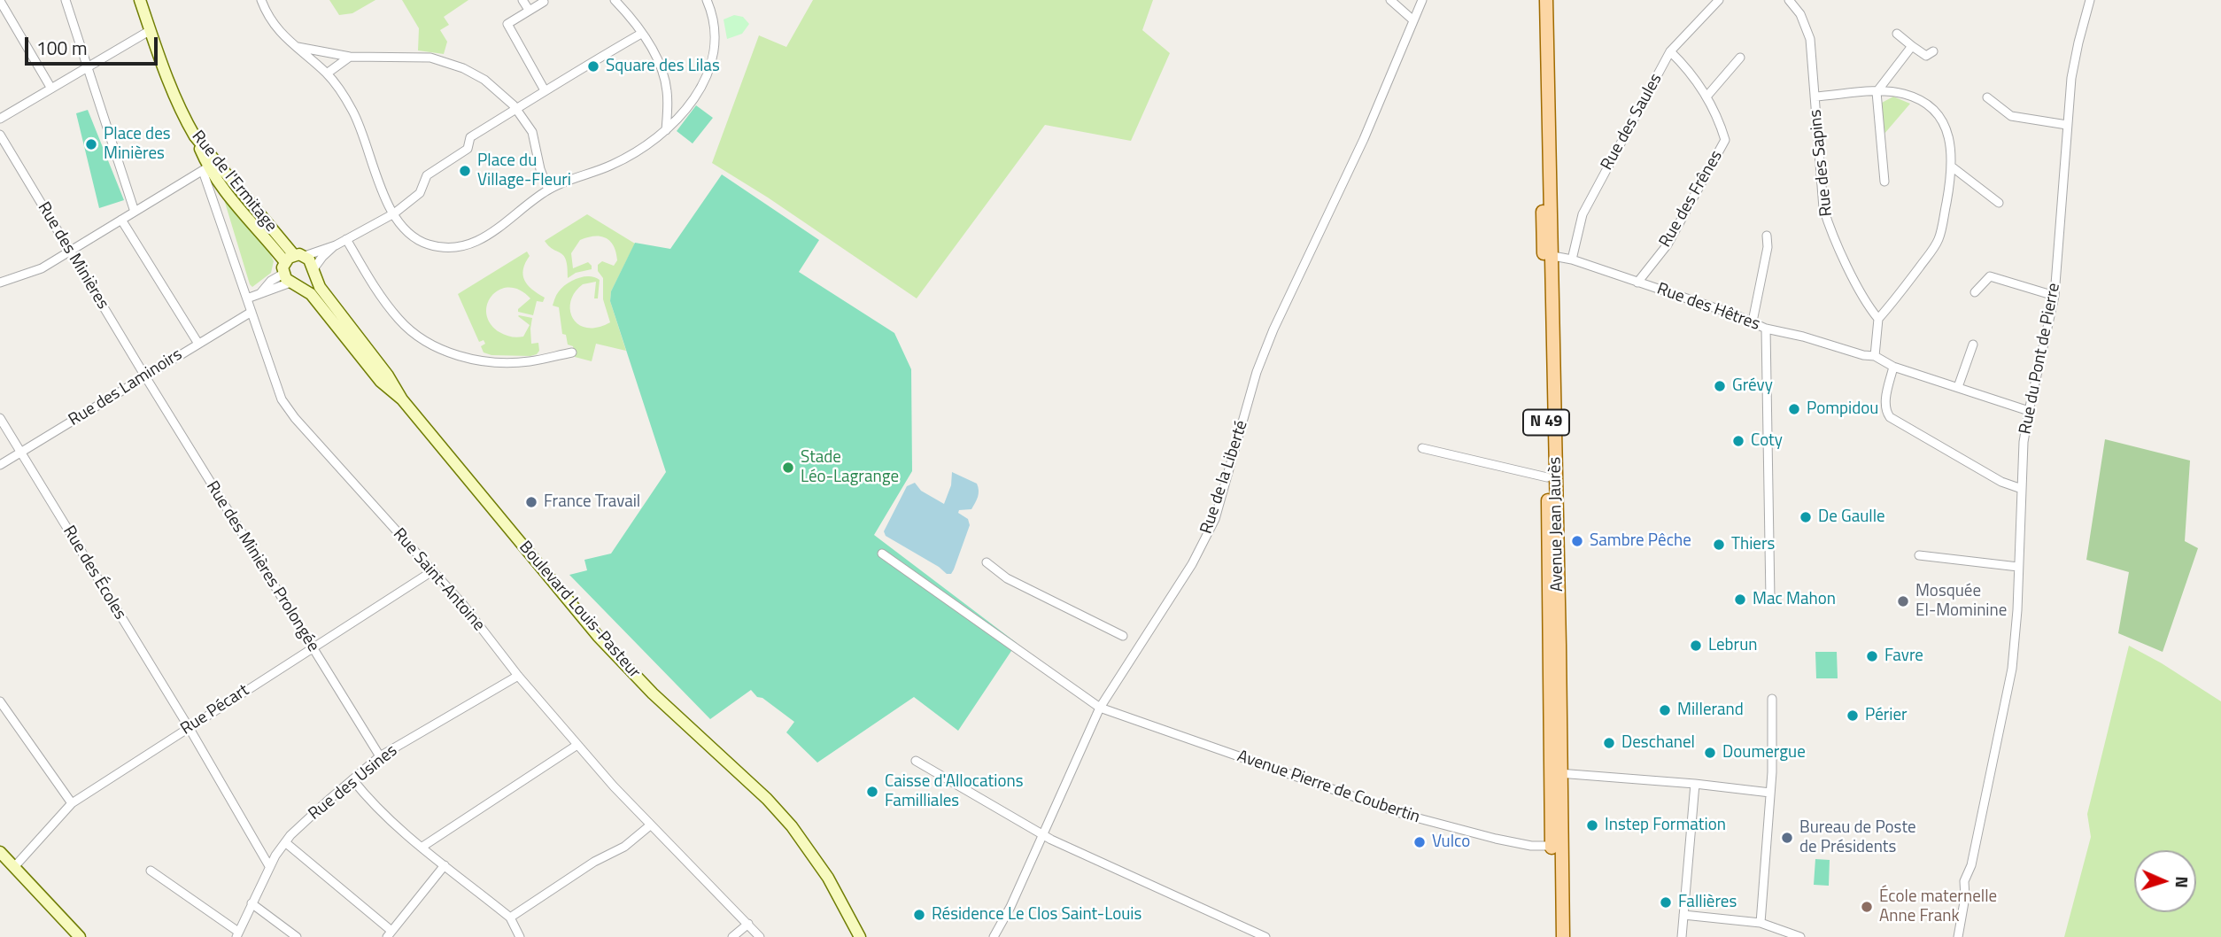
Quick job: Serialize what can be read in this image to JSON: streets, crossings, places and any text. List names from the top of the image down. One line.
{"streets":{"main road":["Rue de l'Ermitage","N 49","Avenue Jean Jaurès","Boulevard Louis-Pasteur"],"street":["Rue des Saules","Rue des Sapins","Rue des Frênes","Rue des Minières","Rue des Hêtres","Rue du Pont de Pierre","Rue des Laminoirs","Rue de la Liberté","Rue des Minières Prolongée","Rue des Écoles","Rue Saint-Antoine","Rue Pécart","Rue des Usines","Avenue Pierre de Coubertin"]},"crossings":[["Rue des Saules","Rue des Frênes"],["Rue des Saules","Rue des Hêtres"],["Rue de l'Ermitage","Boulevard Louis-Pasteur"],["Rue des Frênes","Rue des Hêtres"],["Rue des Minières","Rue des Laminoirs"],["Rue des Minières","Rue des Minières Prolongée"],["Rue des Hêtres","Rue du Pont de Pierre"],["Rue des Hêtres","Avenue Jean Jaurès"],["Rue des Laminoirs","Rue des Minières Prolongée"],["Rue des Laminoirs","Rue des Écoles"],["Rue des Laminoirs","Rue Saint-Antoine"],["Rue de la Liberté","Avenue Pierre de Coubertin"],["Avenue Jean Jaurès","Avenue Pierre de Coubertin"],["Rue des Minières Prolongée","Rue Pécart"],["Rue des Minières Prolongée","Rue des Usines"],["Rue des Écoles","Rue Pécart"],["Rue des Écoles","Rue des Usines"],["Rue Saint-Antoine","Rue Pécart"],["Rue Saint-Antoine","Rue des Usines"]],"places":["Square des Lilas","Place des Minières","Place du Village-Fleuri","Grévy","Pompidou","Coty","Stade Léo-Lagrange","France Travail","De Gaulle","Sambre Pêche","Thiers","Mac Mahon","Mosquée El-Mominine","Lebrun","Favre","Millerand","Périer","Deschanel","Doumergue","Caisse d'Allocations Familliales","Instep Formation","Bureau de Poste de Présidents","Vulco","Fallières","École maternelle Anne Frank","Résidence Le Clos Saint-Louis"],"scale_bar":"100 m","north":"right"}
